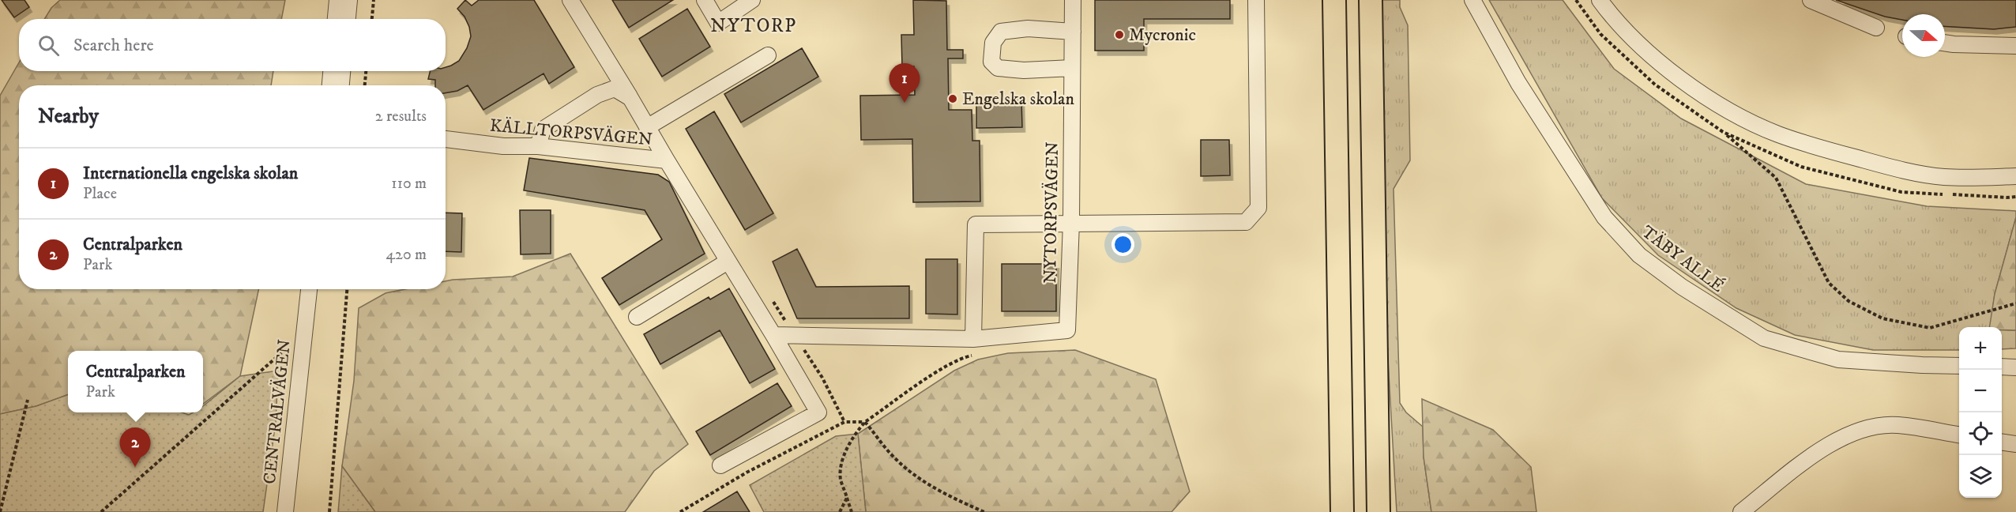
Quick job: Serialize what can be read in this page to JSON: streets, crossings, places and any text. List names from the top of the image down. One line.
{"streets":{"street":["KÄLLTORPSVÄGEN","NYTORPSVÄGEN","TÄBY ALLÉ","CENTRALVÄGEN"]},"districts":["NYTORP"],"places":["Mycronic","Engelska skolan"],"north":"right","page":{"search":"Search here","pins":["1","2"],"heading":["Nearby","2 results"],"list":[{"mark":"1","name":"Internationella engelska skolan","note":"Place","value":"110 m"},{"mark":"2","name":"Centralparken","note":"Park","value":"420 m"}],"map_buttons":["+","−"],"popup":["Centralparken","Park"]}}
